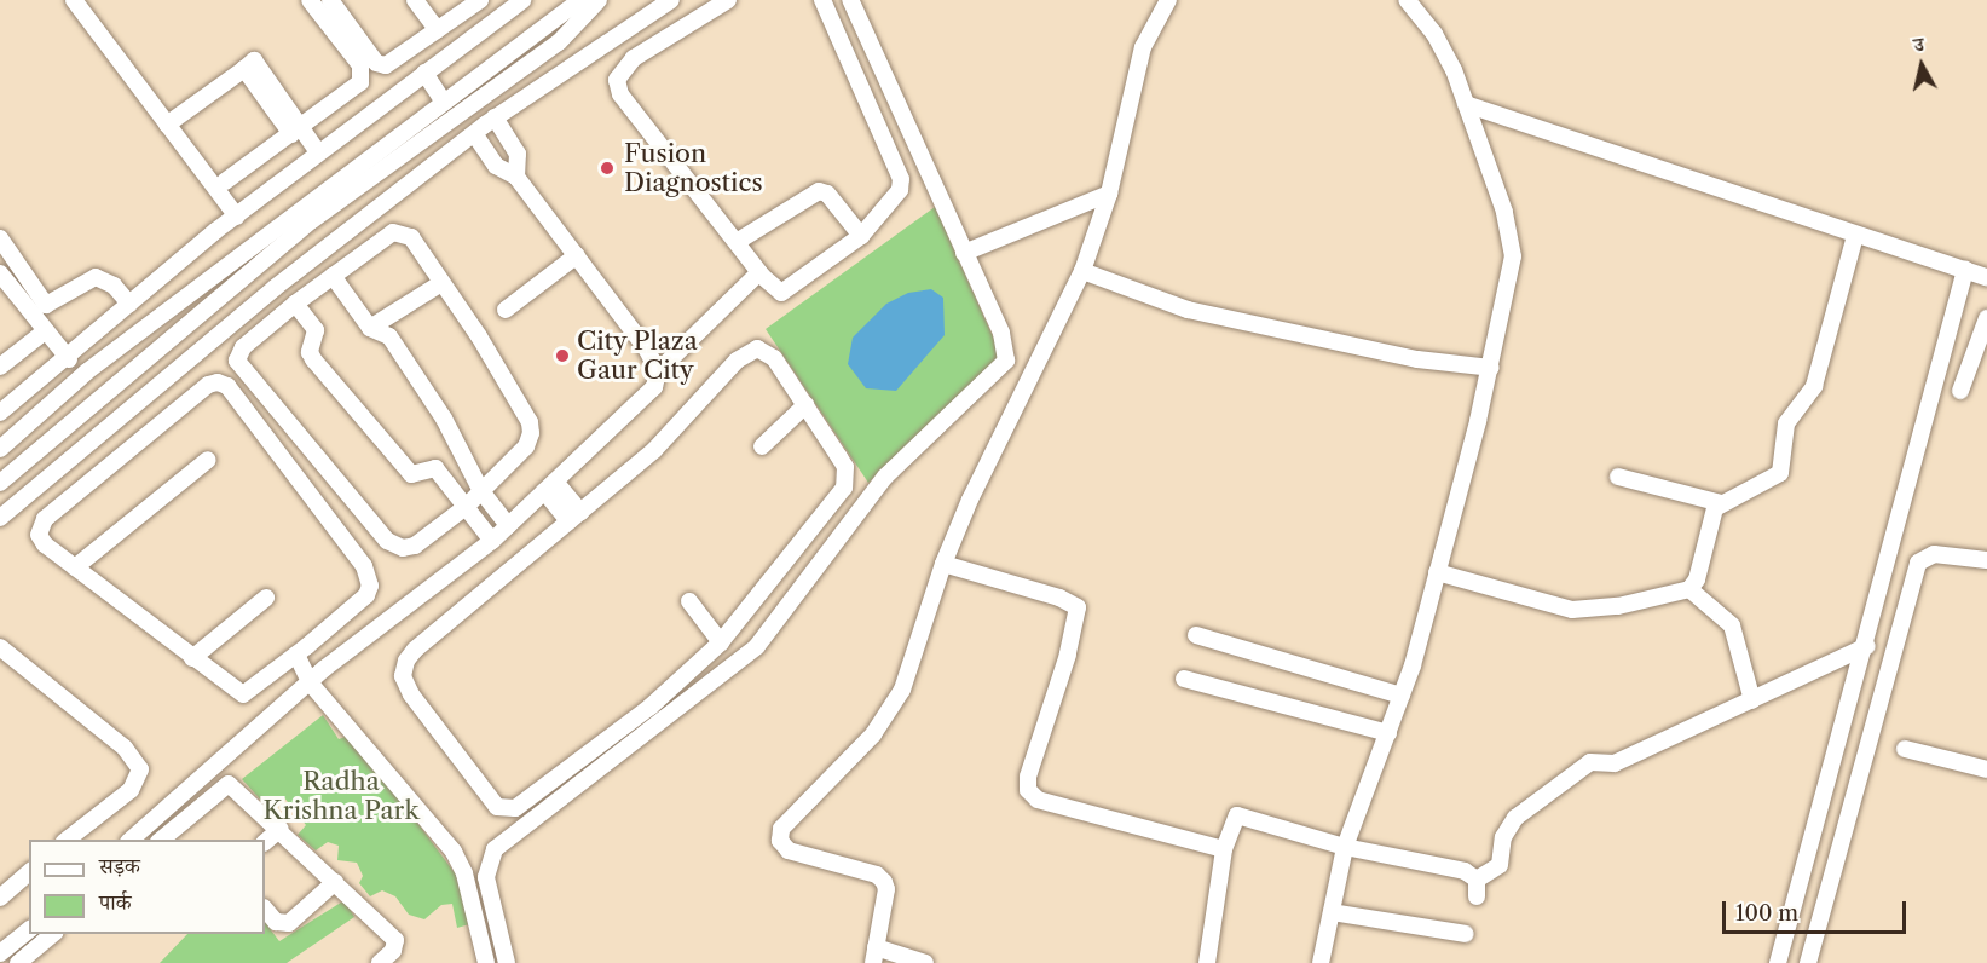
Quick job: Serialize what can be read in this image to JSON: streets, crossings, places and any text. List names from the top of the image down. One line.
{"parks":["Radha Krishna Park"],"places":["Fusion Diagnostics","City Plaza Gaur City"],"legend":["सड़क","पार्क"],"scale_bar":"100 m","north":"top"}
